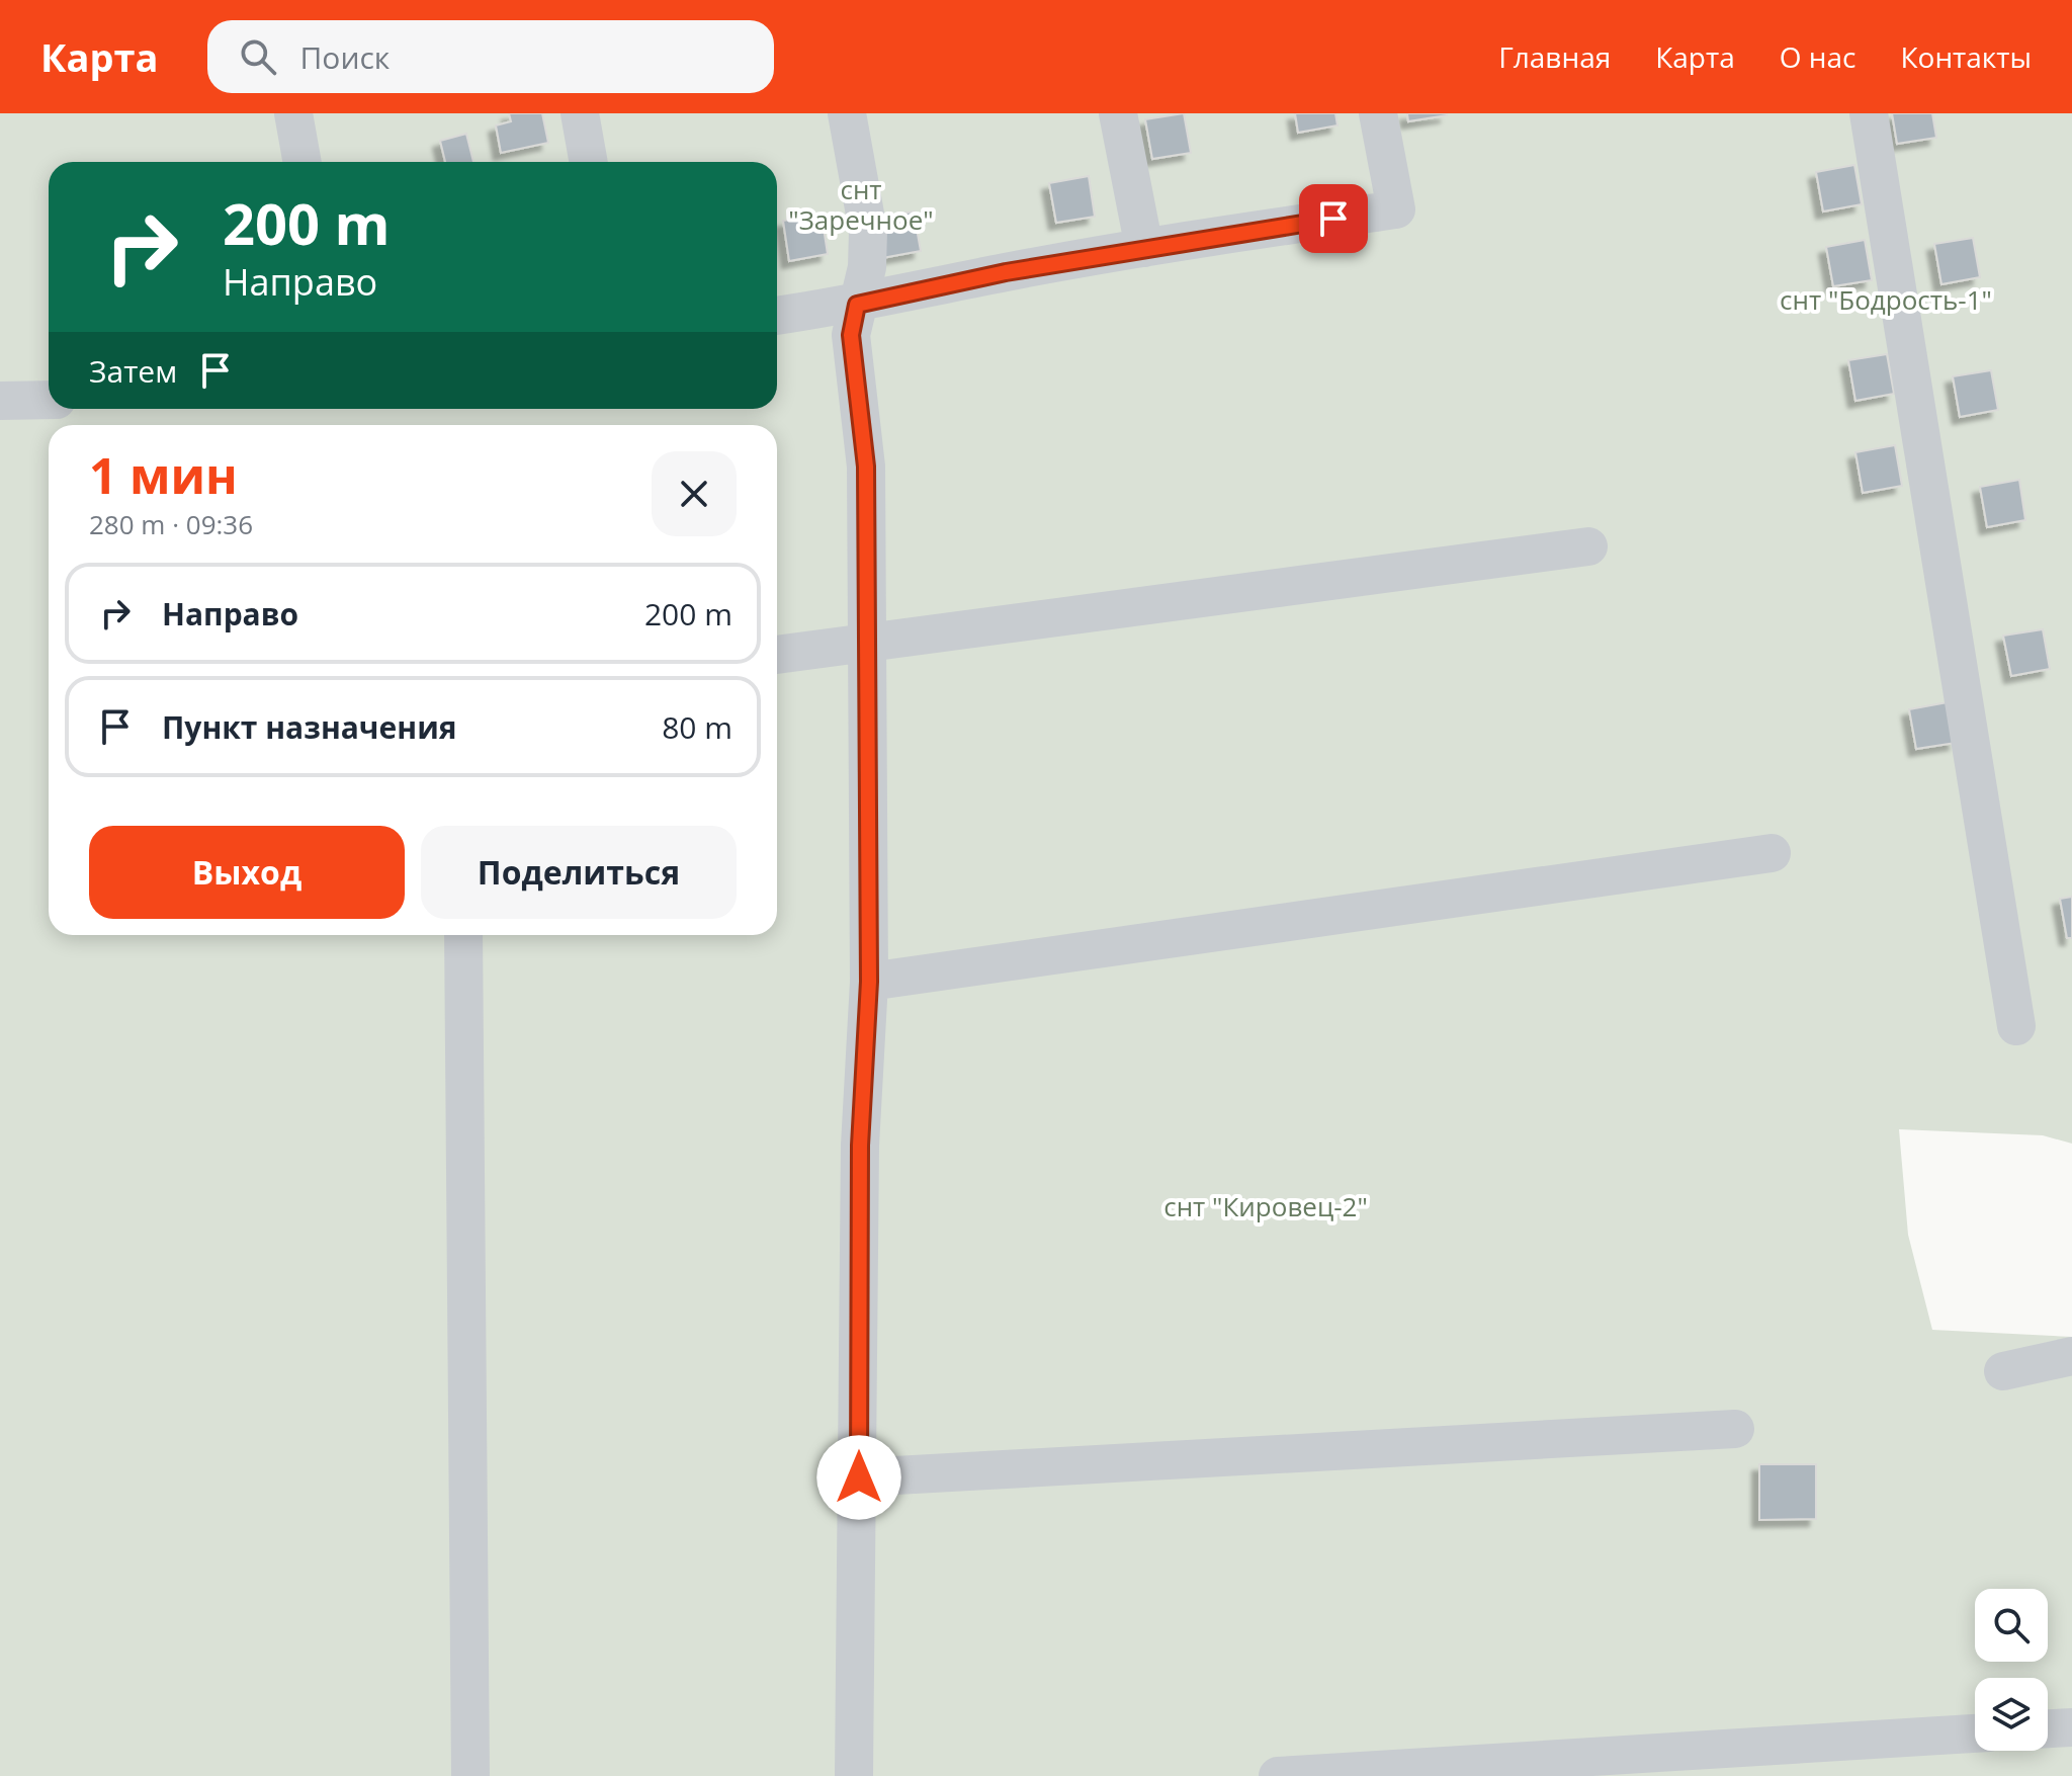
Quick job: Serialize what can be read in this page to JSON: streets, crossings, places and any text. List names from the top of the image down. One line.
{"parks":["снт \"Заречное\"","снт \"Бодрость-1\"","снт \"Кировец-2\""],"page":{"header":"Карта","search":"Поиск","nav":["Главная","Карта","О нас","Контакты"],"turn":["200 m","Направо"],"then":"Затем","heading":["1 мин","280 m · 09:36"],"list":[{"name":"Направо","value":"200 m"},{"name":"Пункт назначения","value":"80 m"}],"buttons":["Выход","Поделиться"]}}
